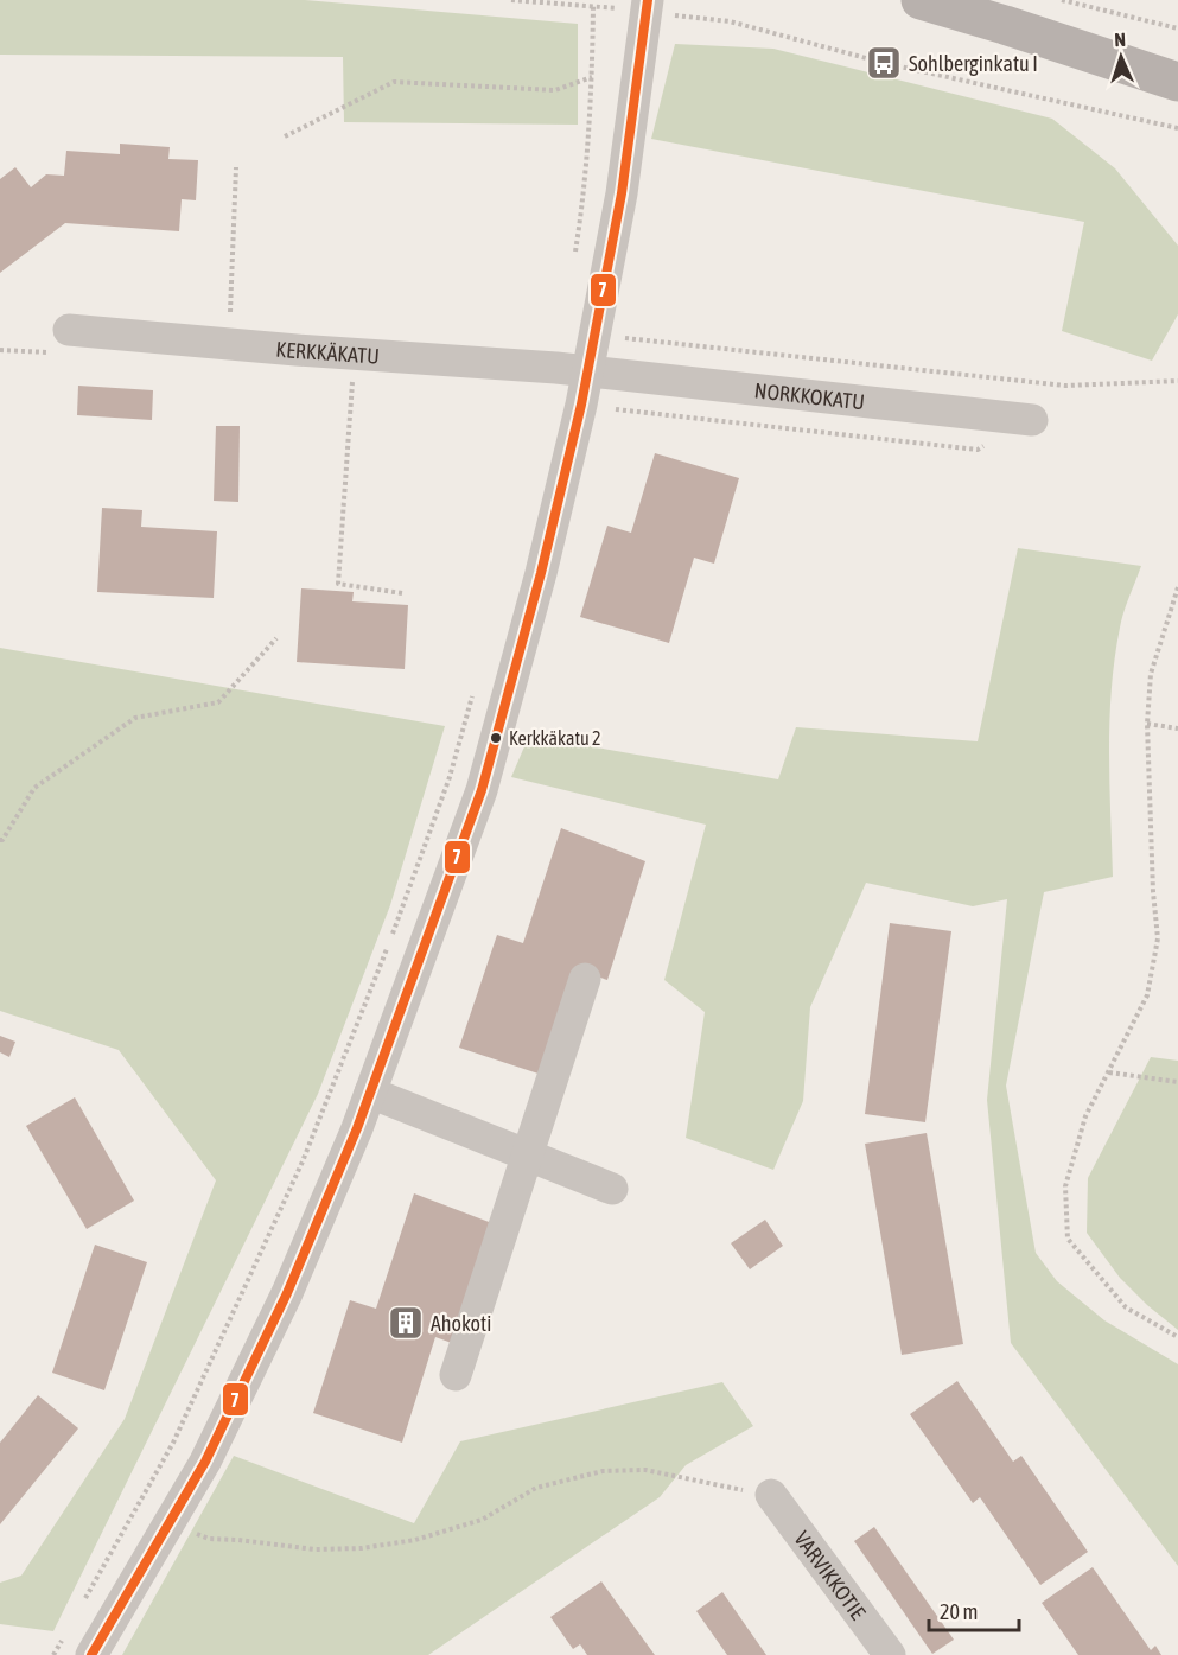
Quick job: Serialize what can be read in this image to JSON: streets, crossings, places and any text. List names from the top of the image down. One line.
{"streets":{"street":["KERKKÄKATU","NORKKOKATU","VARVIKKOTIE"]},"crossings":[["KERKKÄKATU","NORKKOKATU"]],"places":{"bus stop":["Sohlberginkatu I"],"other":["Kerkkäkatu 2"],"building":["Ahokoti"]},"lines":["transit line 7"],"scale_bar":"20 m","north":"top"}
